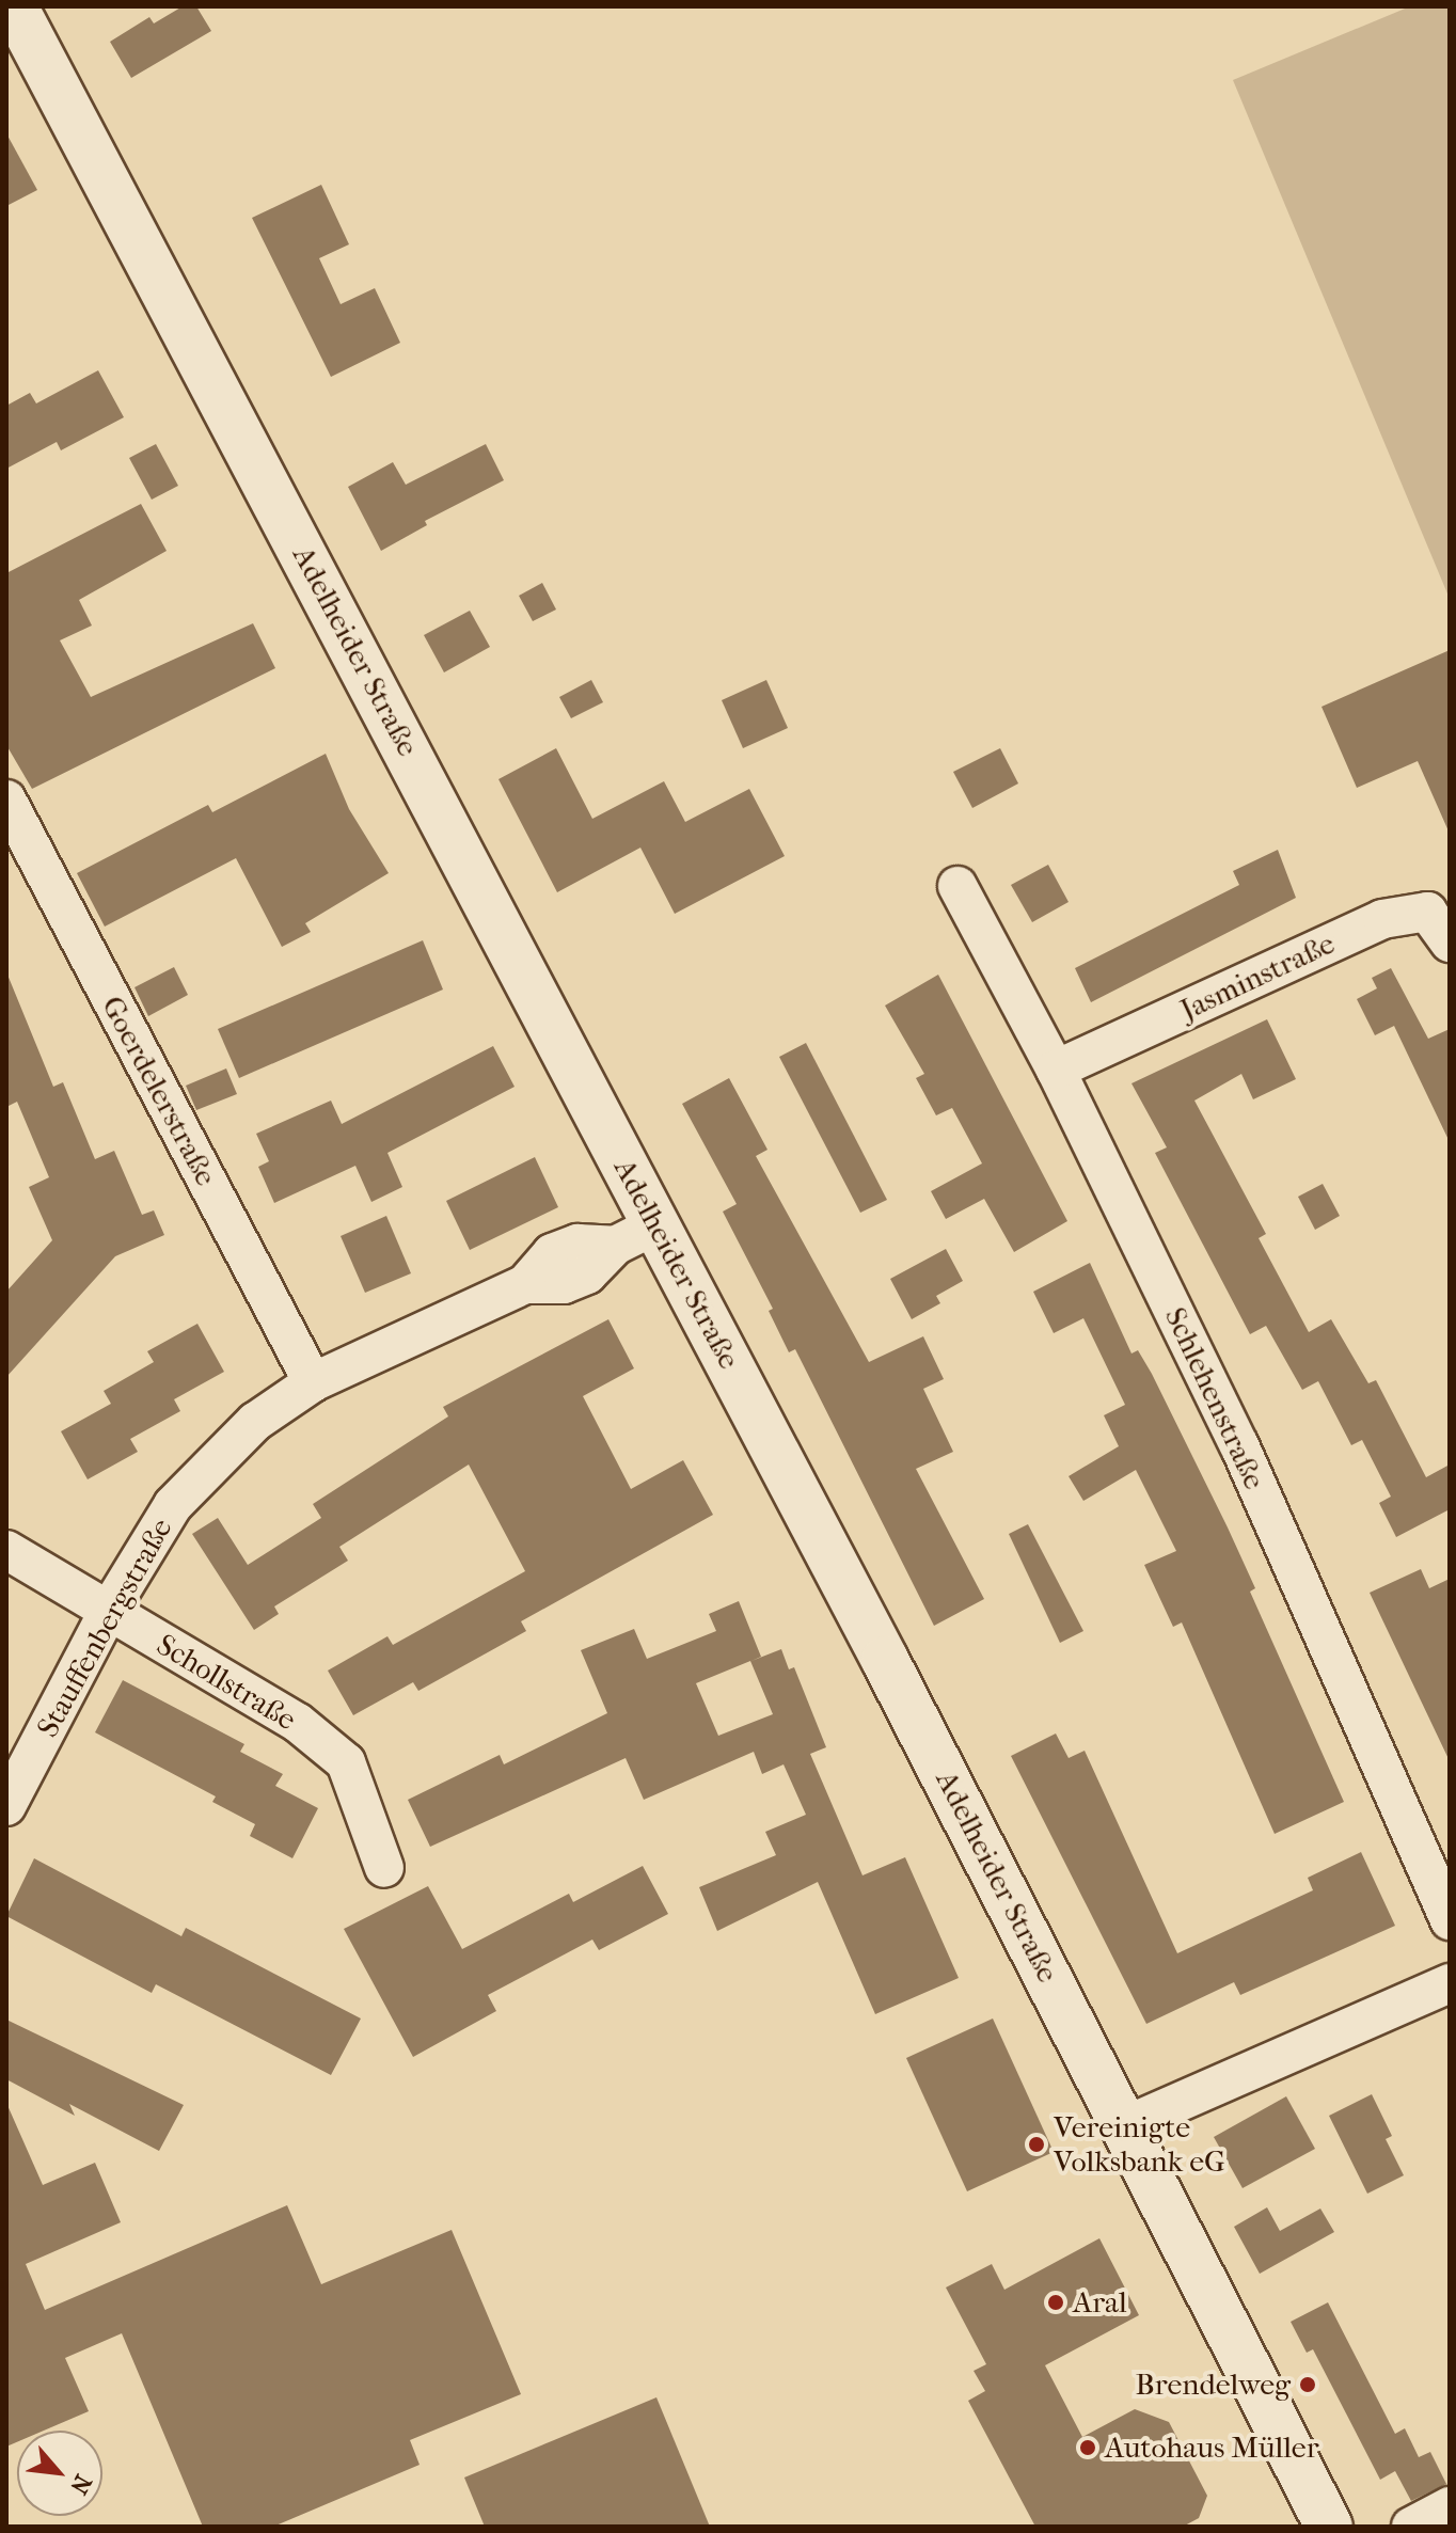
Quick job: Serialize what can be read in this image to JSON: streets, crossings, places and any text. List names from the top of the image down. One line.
{"streets":{"main road":["Adelheider Straße"],"street":["Jasminstraße","Goerdelerstraße","Schlehenstraße","Stauffenbergstraße","Schollstraße"]},"crossings":[["Adelheider Straße","Stauffenbergstraße"],["Jasminstraße","Schlehenstraße"],["Goerdelerstraße","Stauffenbergstraße"],["Stauffenbergstraße","Schollstraße"]],"places":["Vereinigte Volksbank eG","Aral","Brendelweg","Autohaus Müller"],"north":"bottom right"}
